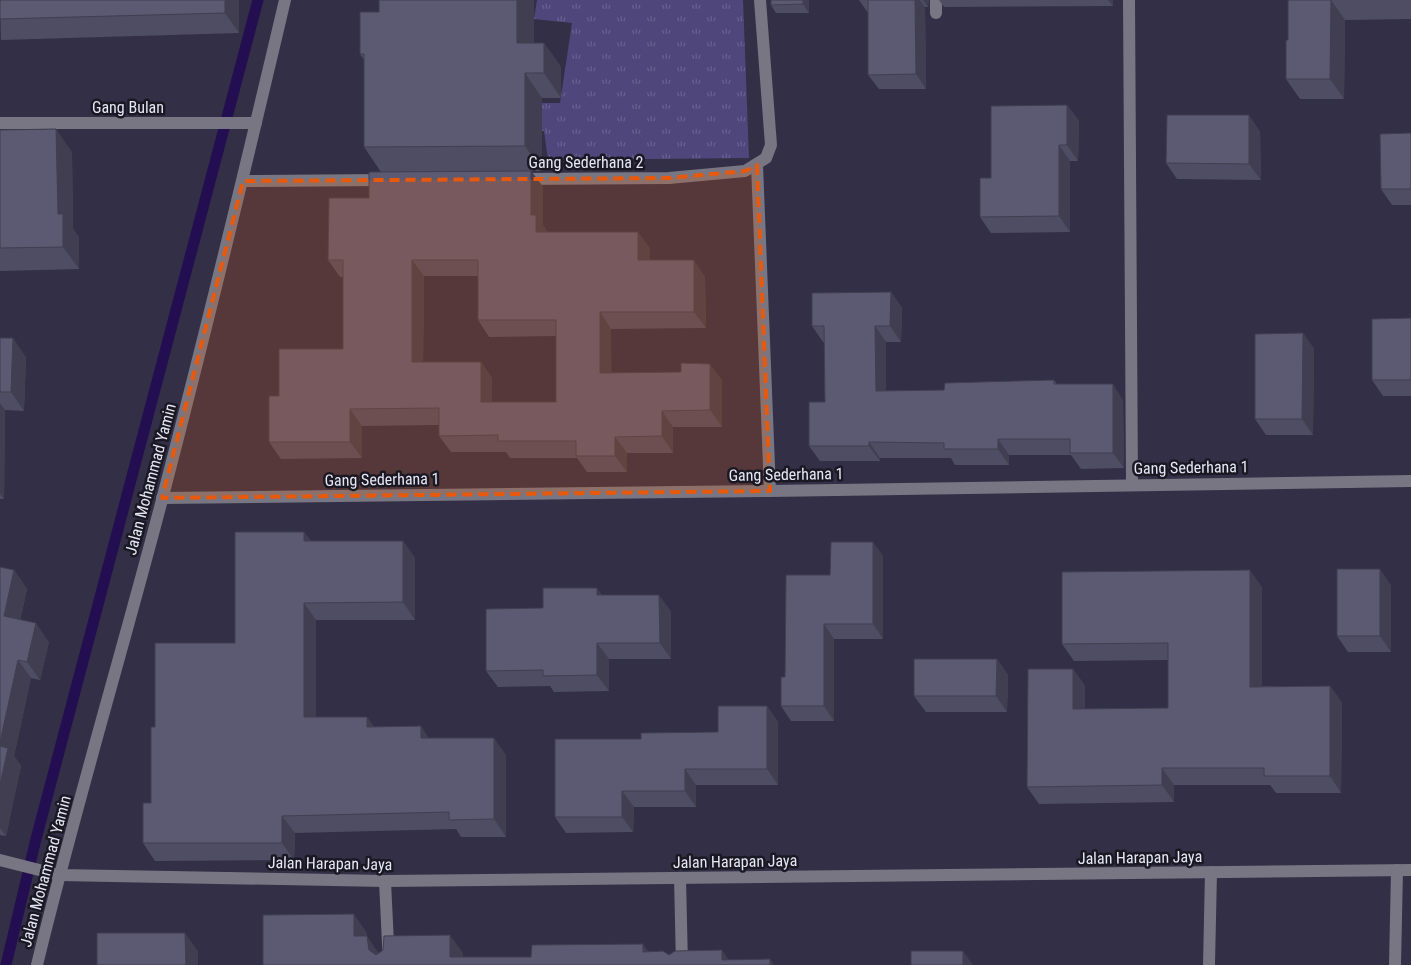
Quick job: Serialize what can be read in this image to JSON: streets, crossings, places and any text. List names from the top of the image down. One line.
{"streets":{"street":["Gang Bulan","Gang Sederhana 2","Gang Sederhana 1","Jalan Mohammad Yamin","Jalan Harapan Jaya"]},"crossings":[["Gang Bulan","Jalan Mohammad Yamin"],["Gang Sederhana 1","Jalan Mohammad Yamin"],["Jalan Mohammad Yamin","Jalan Harapan Jaya"]]}
